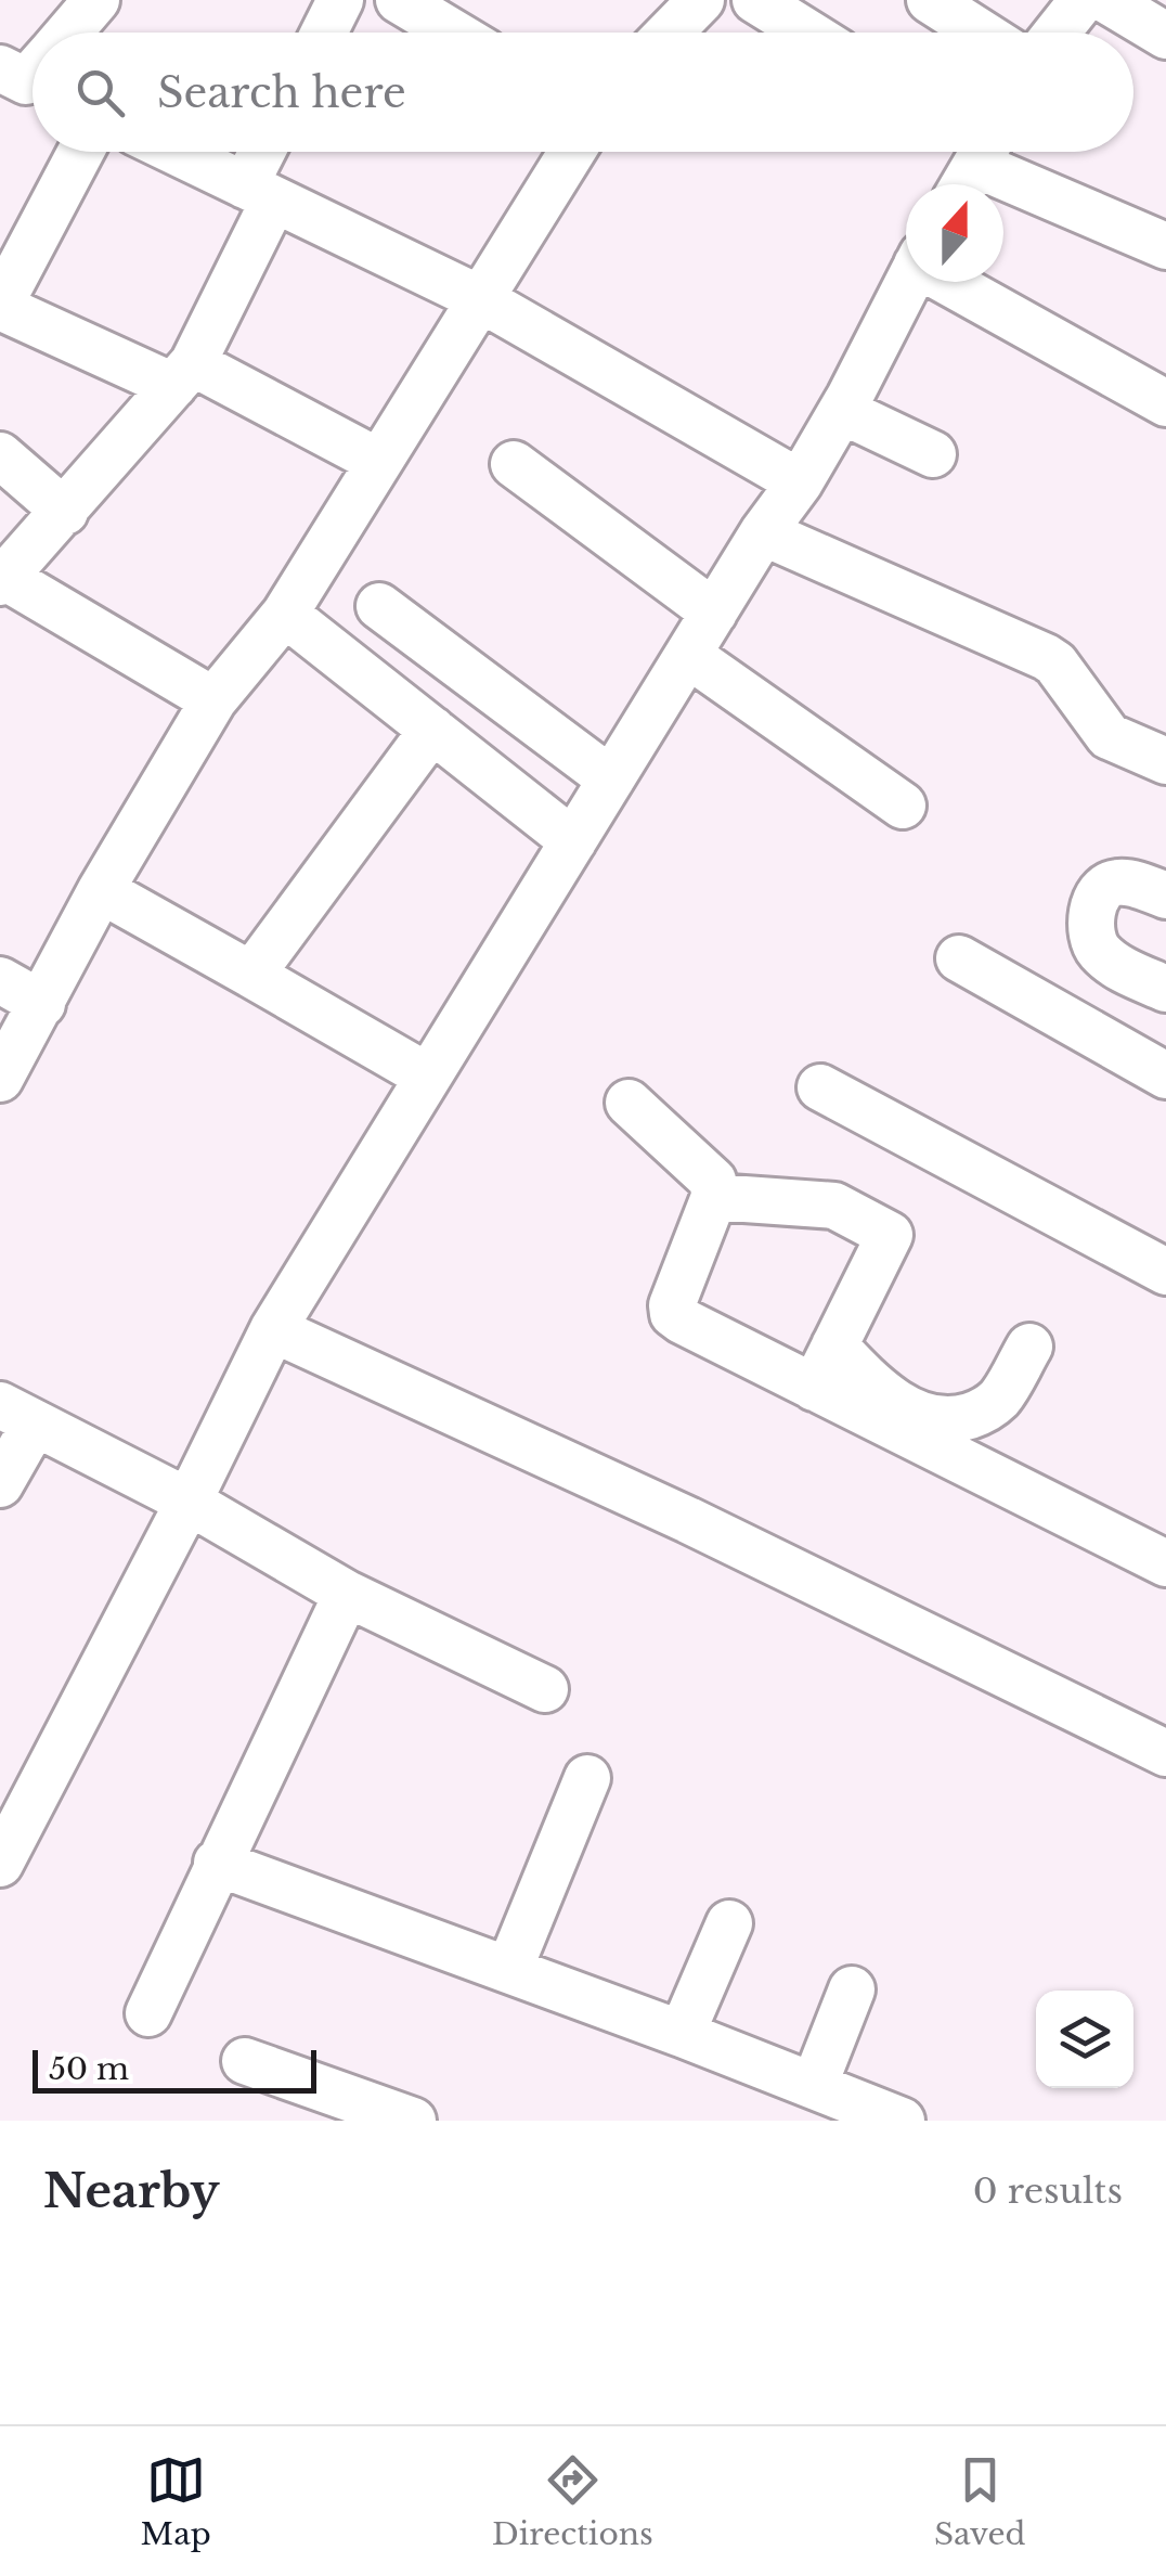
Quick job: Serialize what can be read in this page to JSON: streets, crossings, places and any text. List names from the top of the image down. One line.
{"scale_bar":"50 m","north":"top","page":{"search":"Search here","scale":"50 m","heading":["Nearby","0 results"],"nav":["Map","Directions","Saved"]}}
